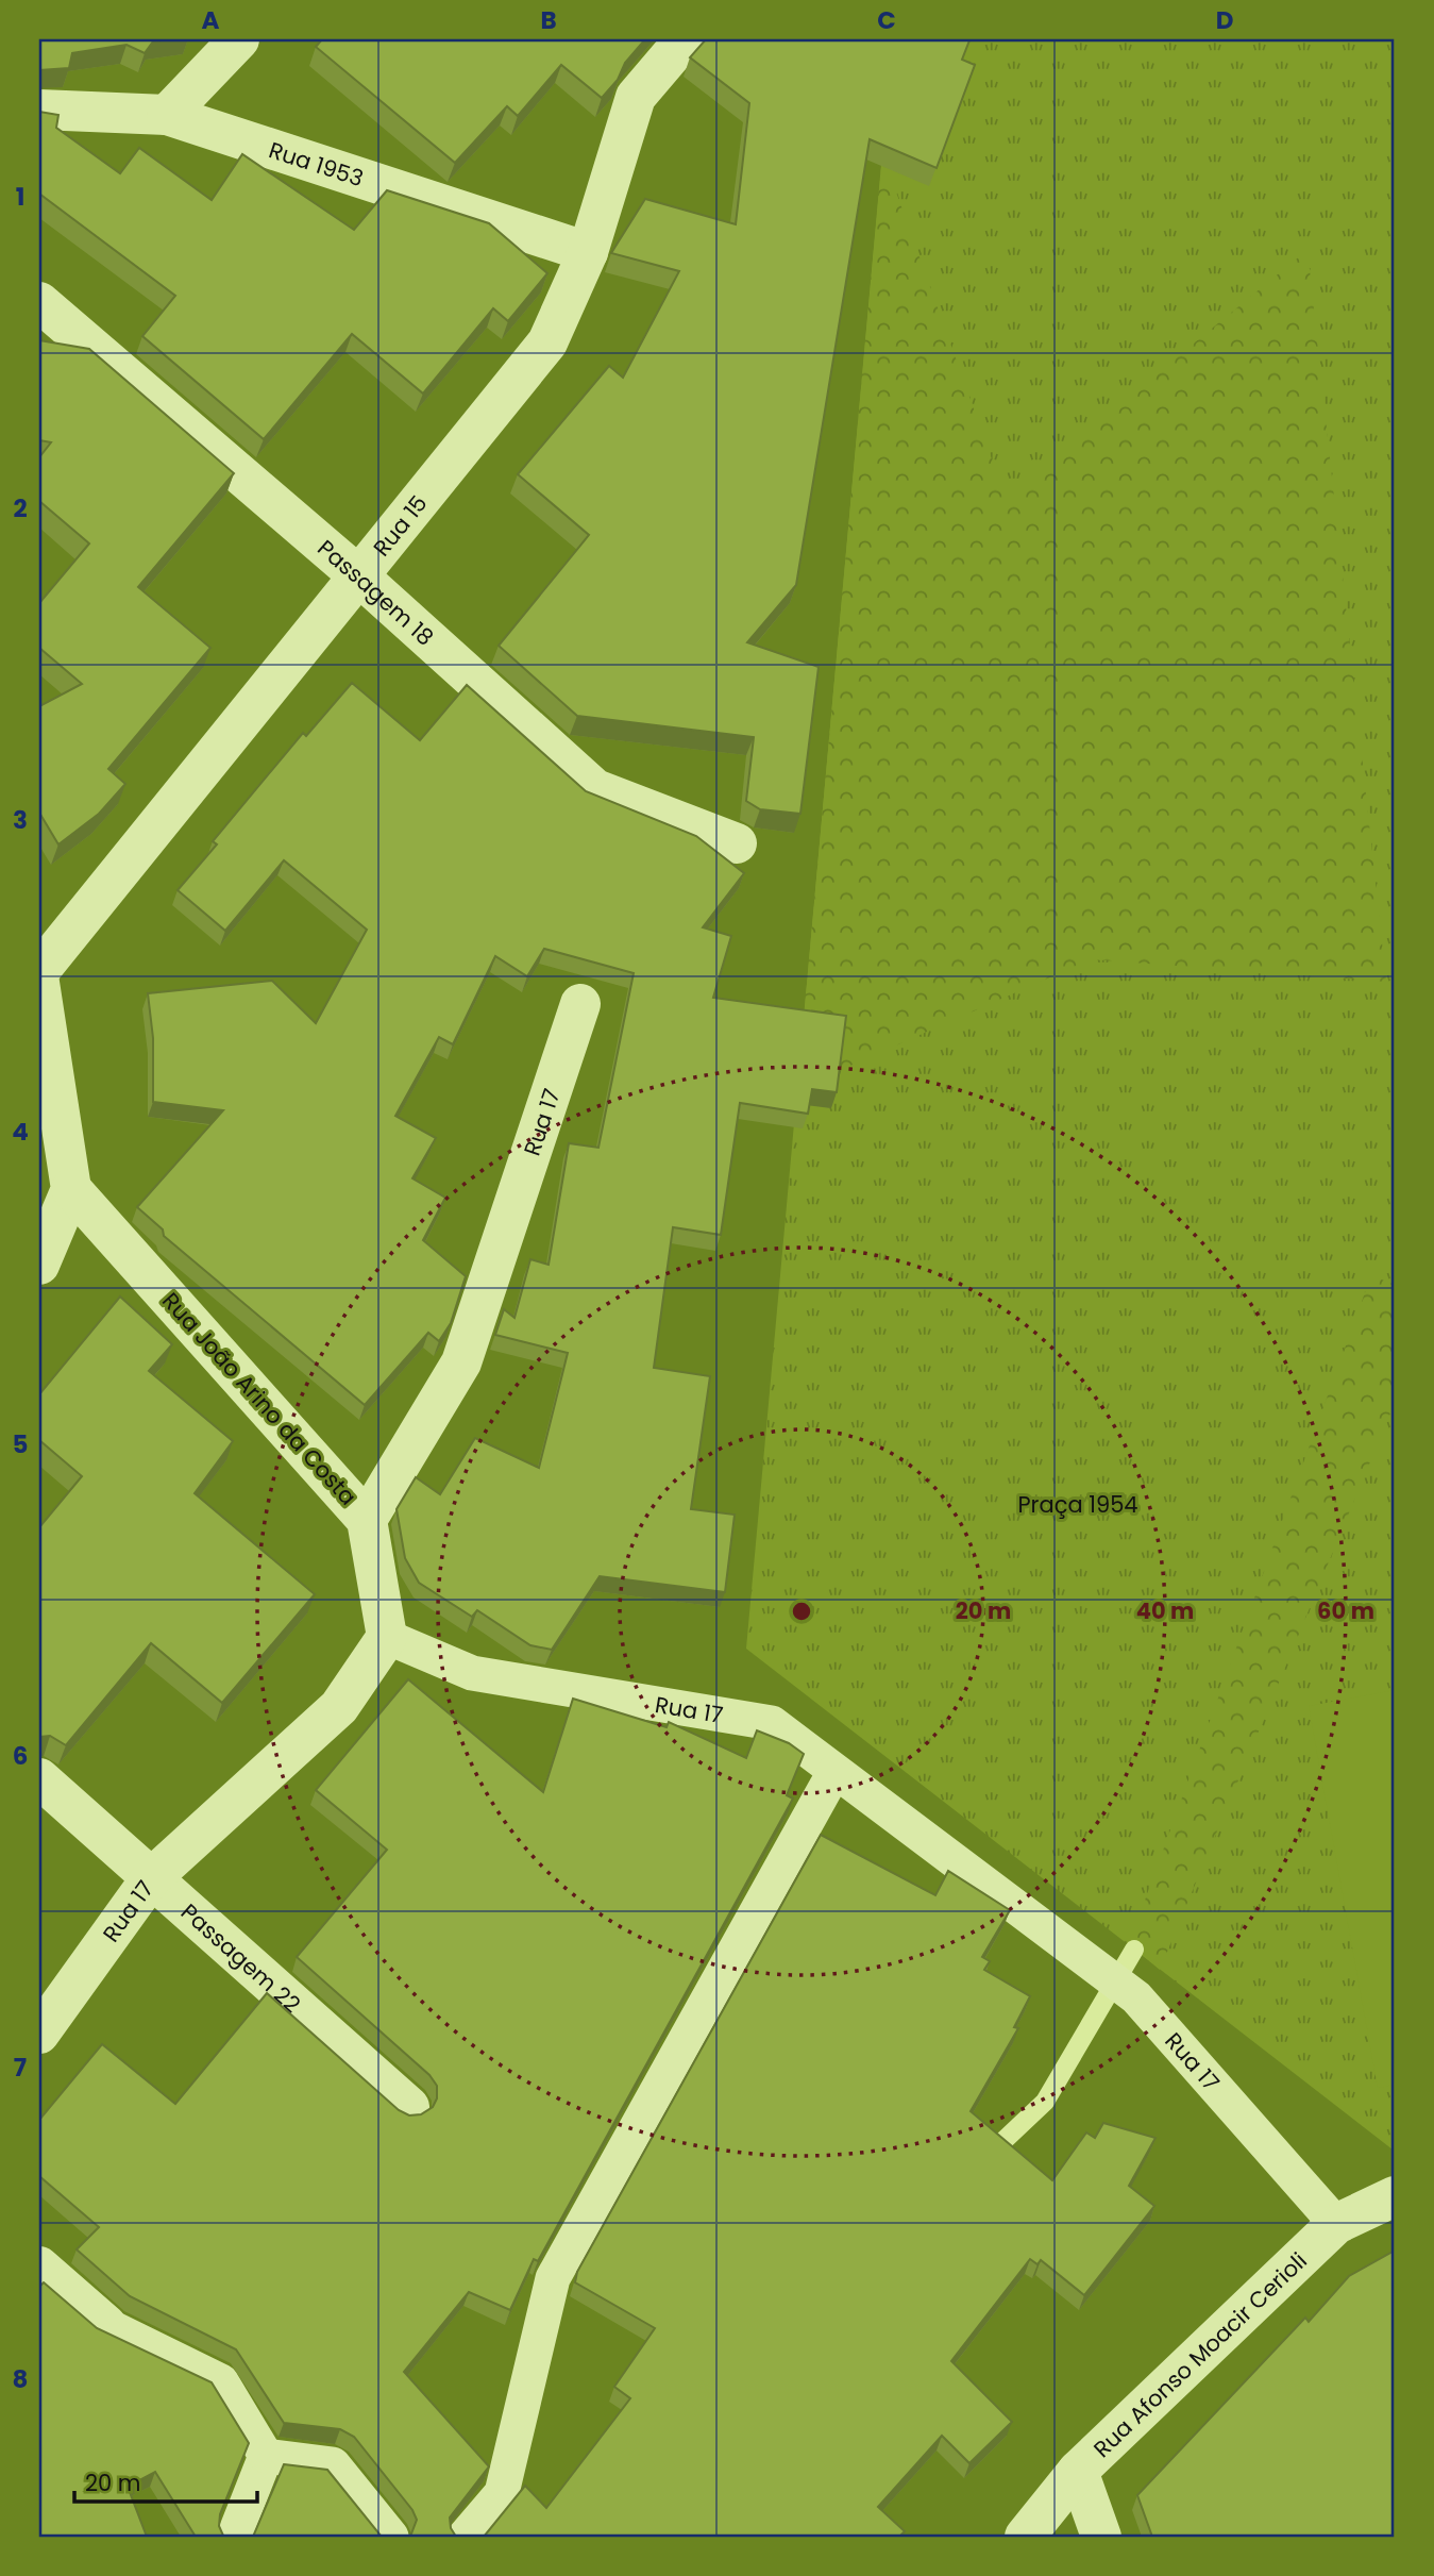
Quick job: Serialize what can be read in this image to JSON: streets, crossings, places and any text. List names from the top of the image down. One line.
{"streets":{"street":["Rua 1953","Rua 15","Passagem 18","Rua 17","Rua João Arino da Costa","Passagem 22","Rua Afonso Moacir Cerioli"]},"crossings":[["Rua 1953","Rua 15"],["Rua 15","Passagem 18"],["Rua 17","Rua João Arino da Costa"],["Rua 17","Passagem 22"],["Rua 17","Rua Afonso Moacir Cerioli"]],"parks":["Praça 1954"],"scale_bar":"20 m","grid":{"columns":["A","B","C","D"],"rows":["1","2","3","4","5","6","7","8"]},"rings":["20 m","40 m","60 m"]}
